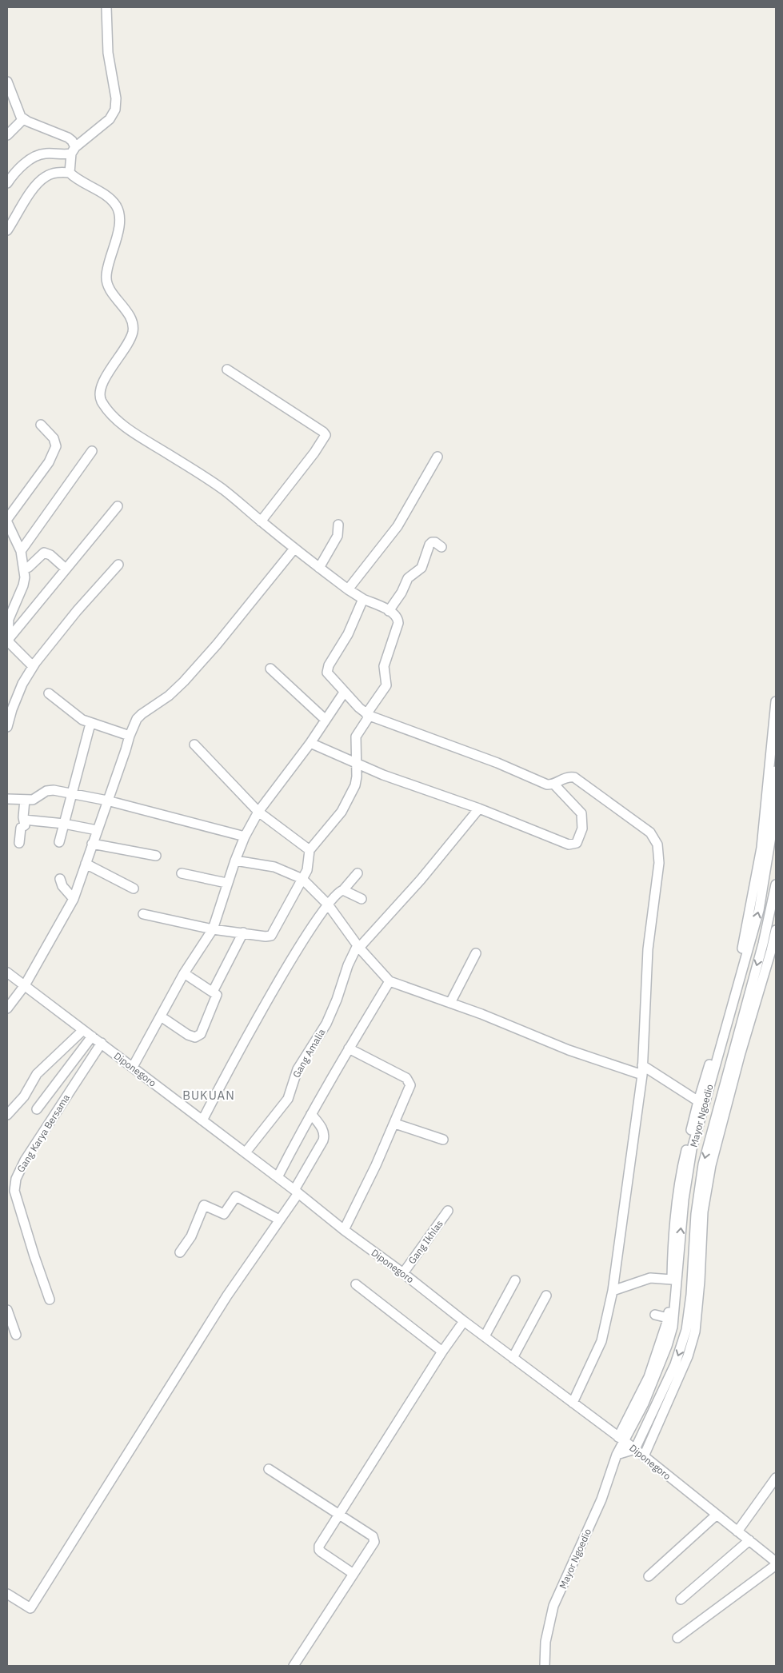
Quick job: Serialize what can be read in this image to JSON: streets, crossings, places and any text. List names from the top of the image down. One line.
{"streets":{"street":["Gang Amalia","Diponegoro","Mayor Ngoedio","Gang Karya Bersama","Gang Ikhlas"]},"crossings":[["Gang Amalia","Diponegoro"],["Diponegoro","Mayor Ngoedio"],["Diponegoro","Gang Karya Bersama"],["Diponegoro","Gang Ikhlas"]],"districts":["BUKUAN"]}
